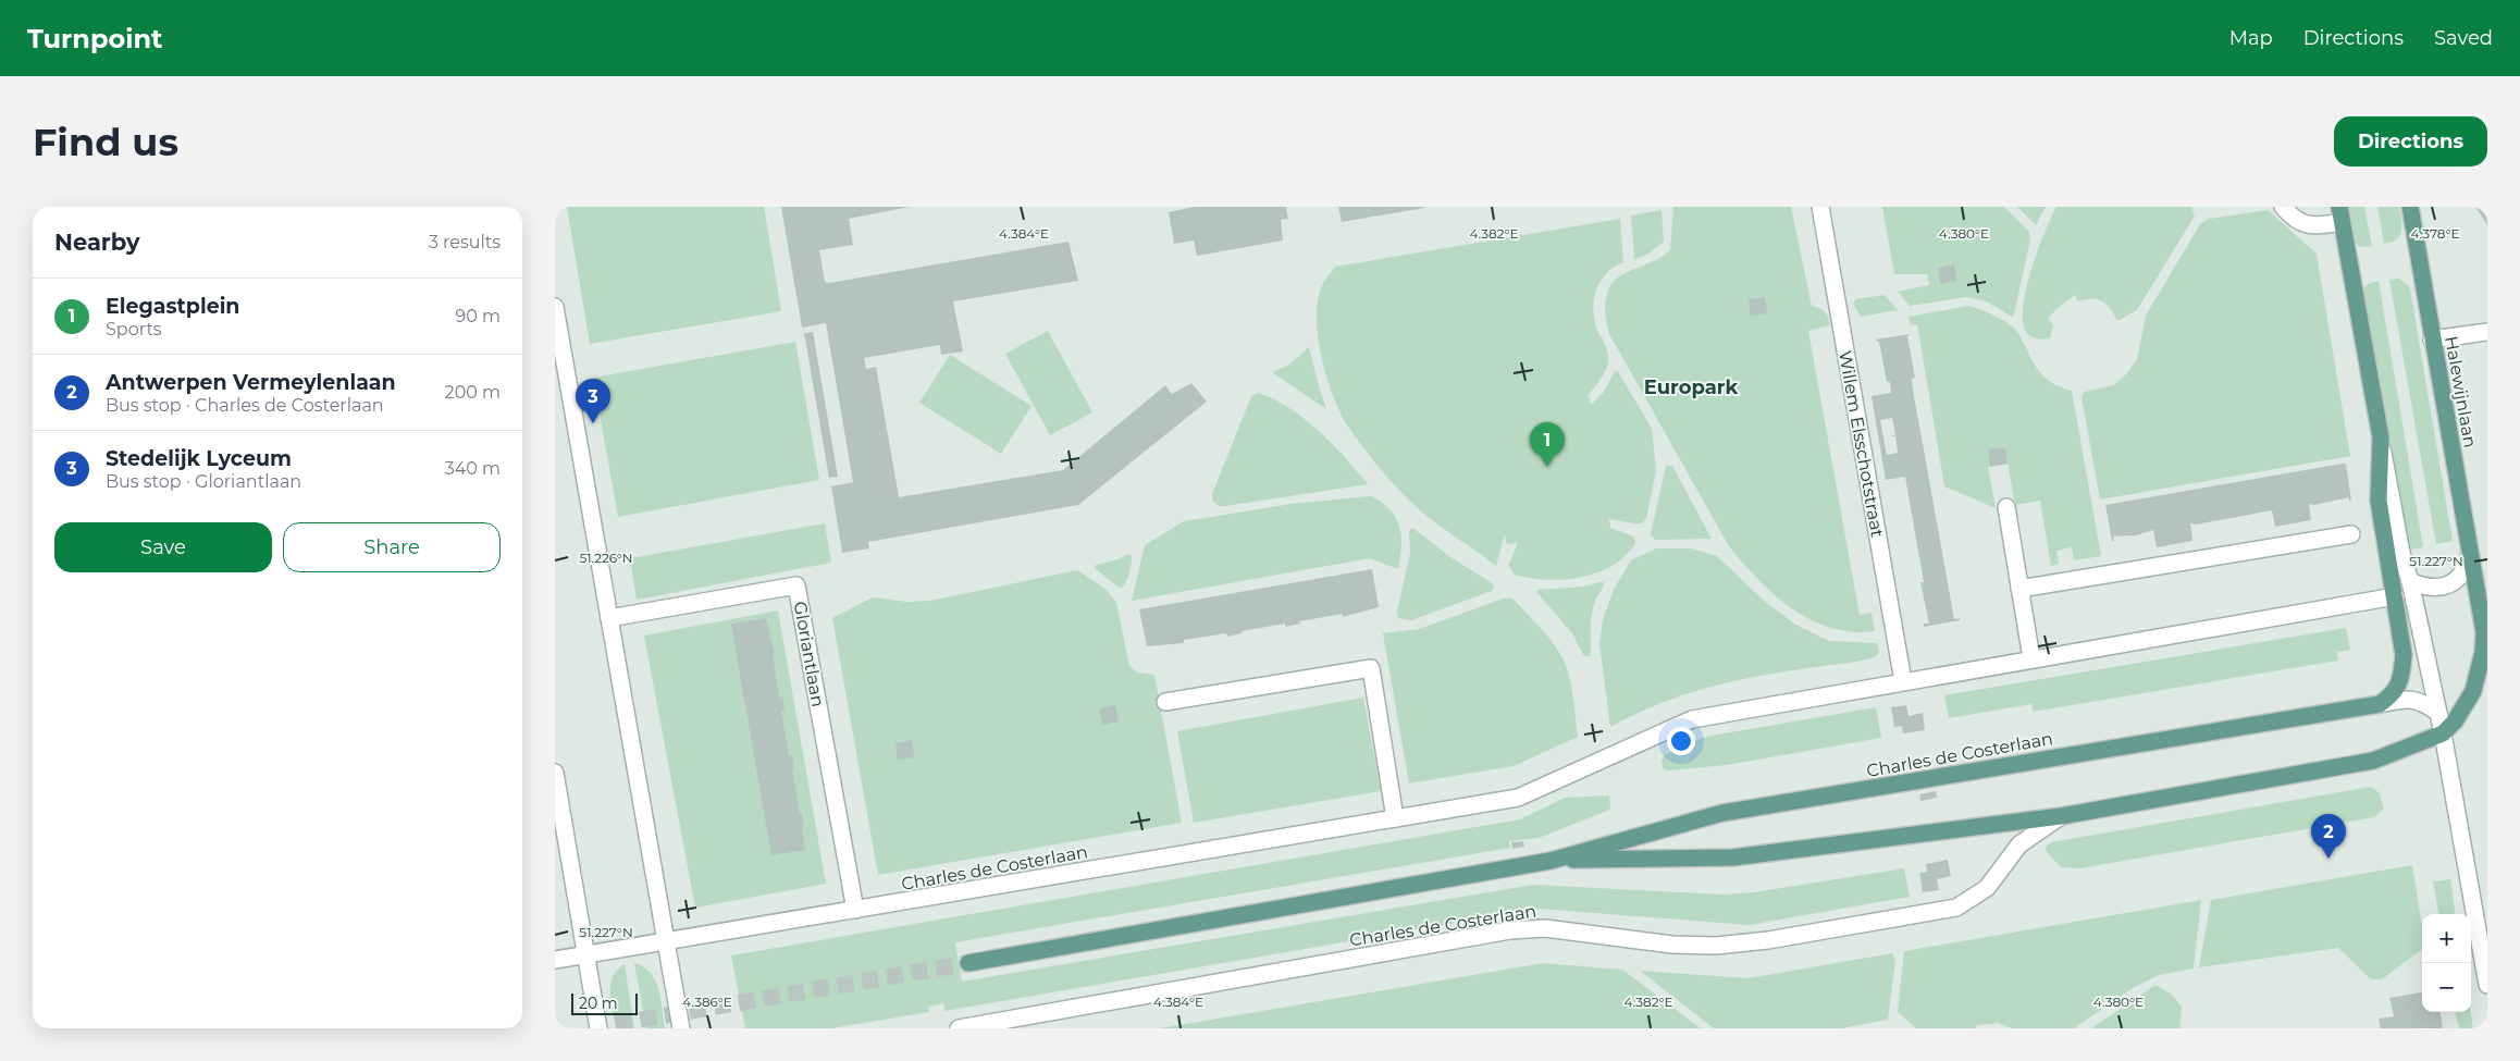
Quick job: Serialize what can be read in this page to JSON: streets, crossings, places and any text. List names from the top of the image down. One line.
{"streets":{"main road":["Halewijnlaan","Charles de Costerlaan"],"street":["Willem Elsschotstraat","Gloriantlaan"]},"crossings":[["Halewijnlaan","Charles de Costerlaan"],["Willem Elsschotstraat","Charles de Costerlaan"],["Gloriantlaan","Charles de Costerlaan"]],"districts":["Europark"],"scale_bar":"20 m","page":{"header":"Turnpoint","nav":["Map","Directions","Saved"],"buttons":["Directions",["Save","Share"]],"title":"Find us","heading":["Nearby","3 results"],"list":[{"mark":"1","name":"Elegastplein","note":"Sports","value":"90 m"},{"mark":"2","name":"Antwerpen Vermeylenlaan","note":"Bus stop · Charles de Costerlaan","value":"200 m"},{"mark":"3","name":"Stedelijk Lyceum","note":"Bus stop · Gloriantlaan","value":"340 m"}],"pins":["3","1","2"],"map_buttons":["+","−"],"scale":"20 m"},"coordinates":["4.384°E","4.382°E","4.380°E","4.378°E","51.226°N","51.227°N","4.386°E"]}
